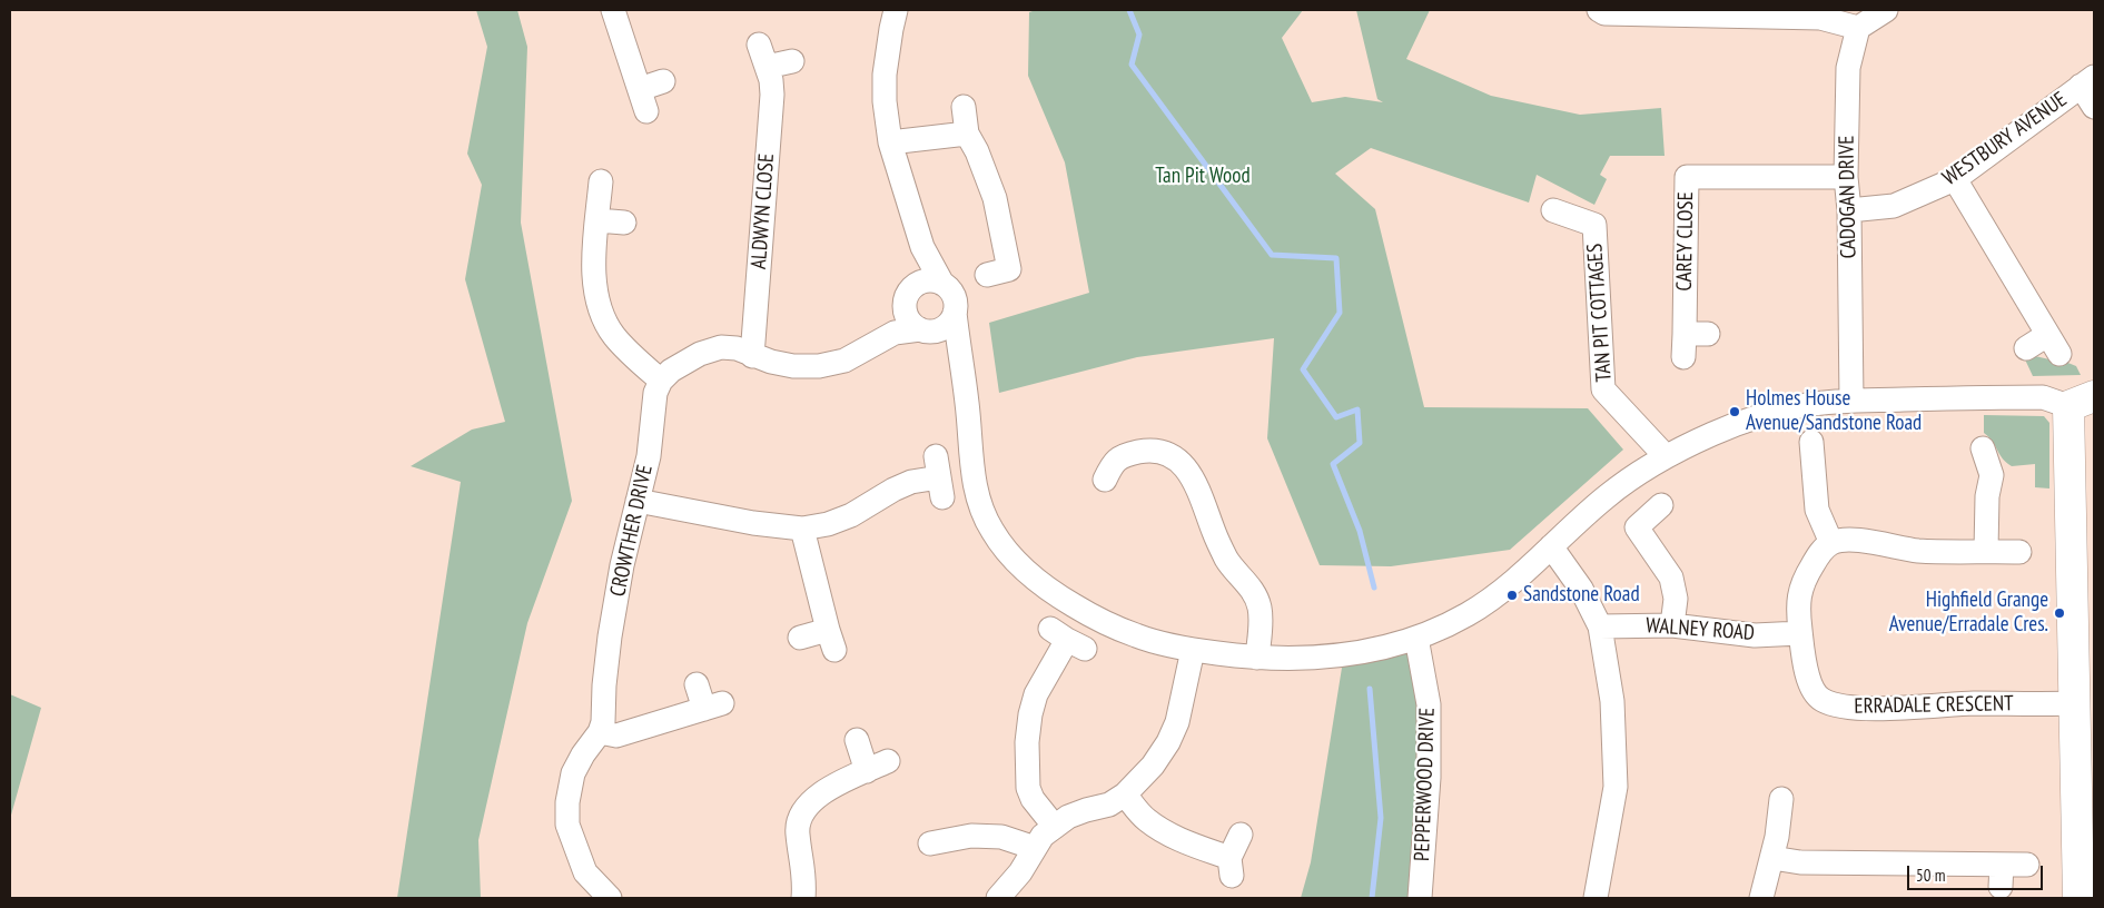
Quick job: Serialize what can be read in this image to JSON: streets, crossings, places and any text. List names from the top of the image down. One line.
{"streets":{"street":["WESTBURY AVENUE","CADOGAN DRIVE","ALDWYN CLOSE","CAREY CLOSE","TAN PIT COTTAGES","CROWTHER DRIVE","WALNEY ROAD","ERRADALE CRESCENT","PEPPERWOOD DRIVE"]},"crossings":[["WESTBURY AVENUE","CADOGAN DRIVE"],["CADOGAN DRIVE","CAREY CLOSE"],["WALNEY ROAD","ERRADALE CRESCENT"]],"parks":["Tan Pit Wood"],"places":["Holmes House Avenue/Sandstone Road","Sandstone Road","Highfield Grange Avenue/Erradale Cres."],"scale_bar":"50 m"}
